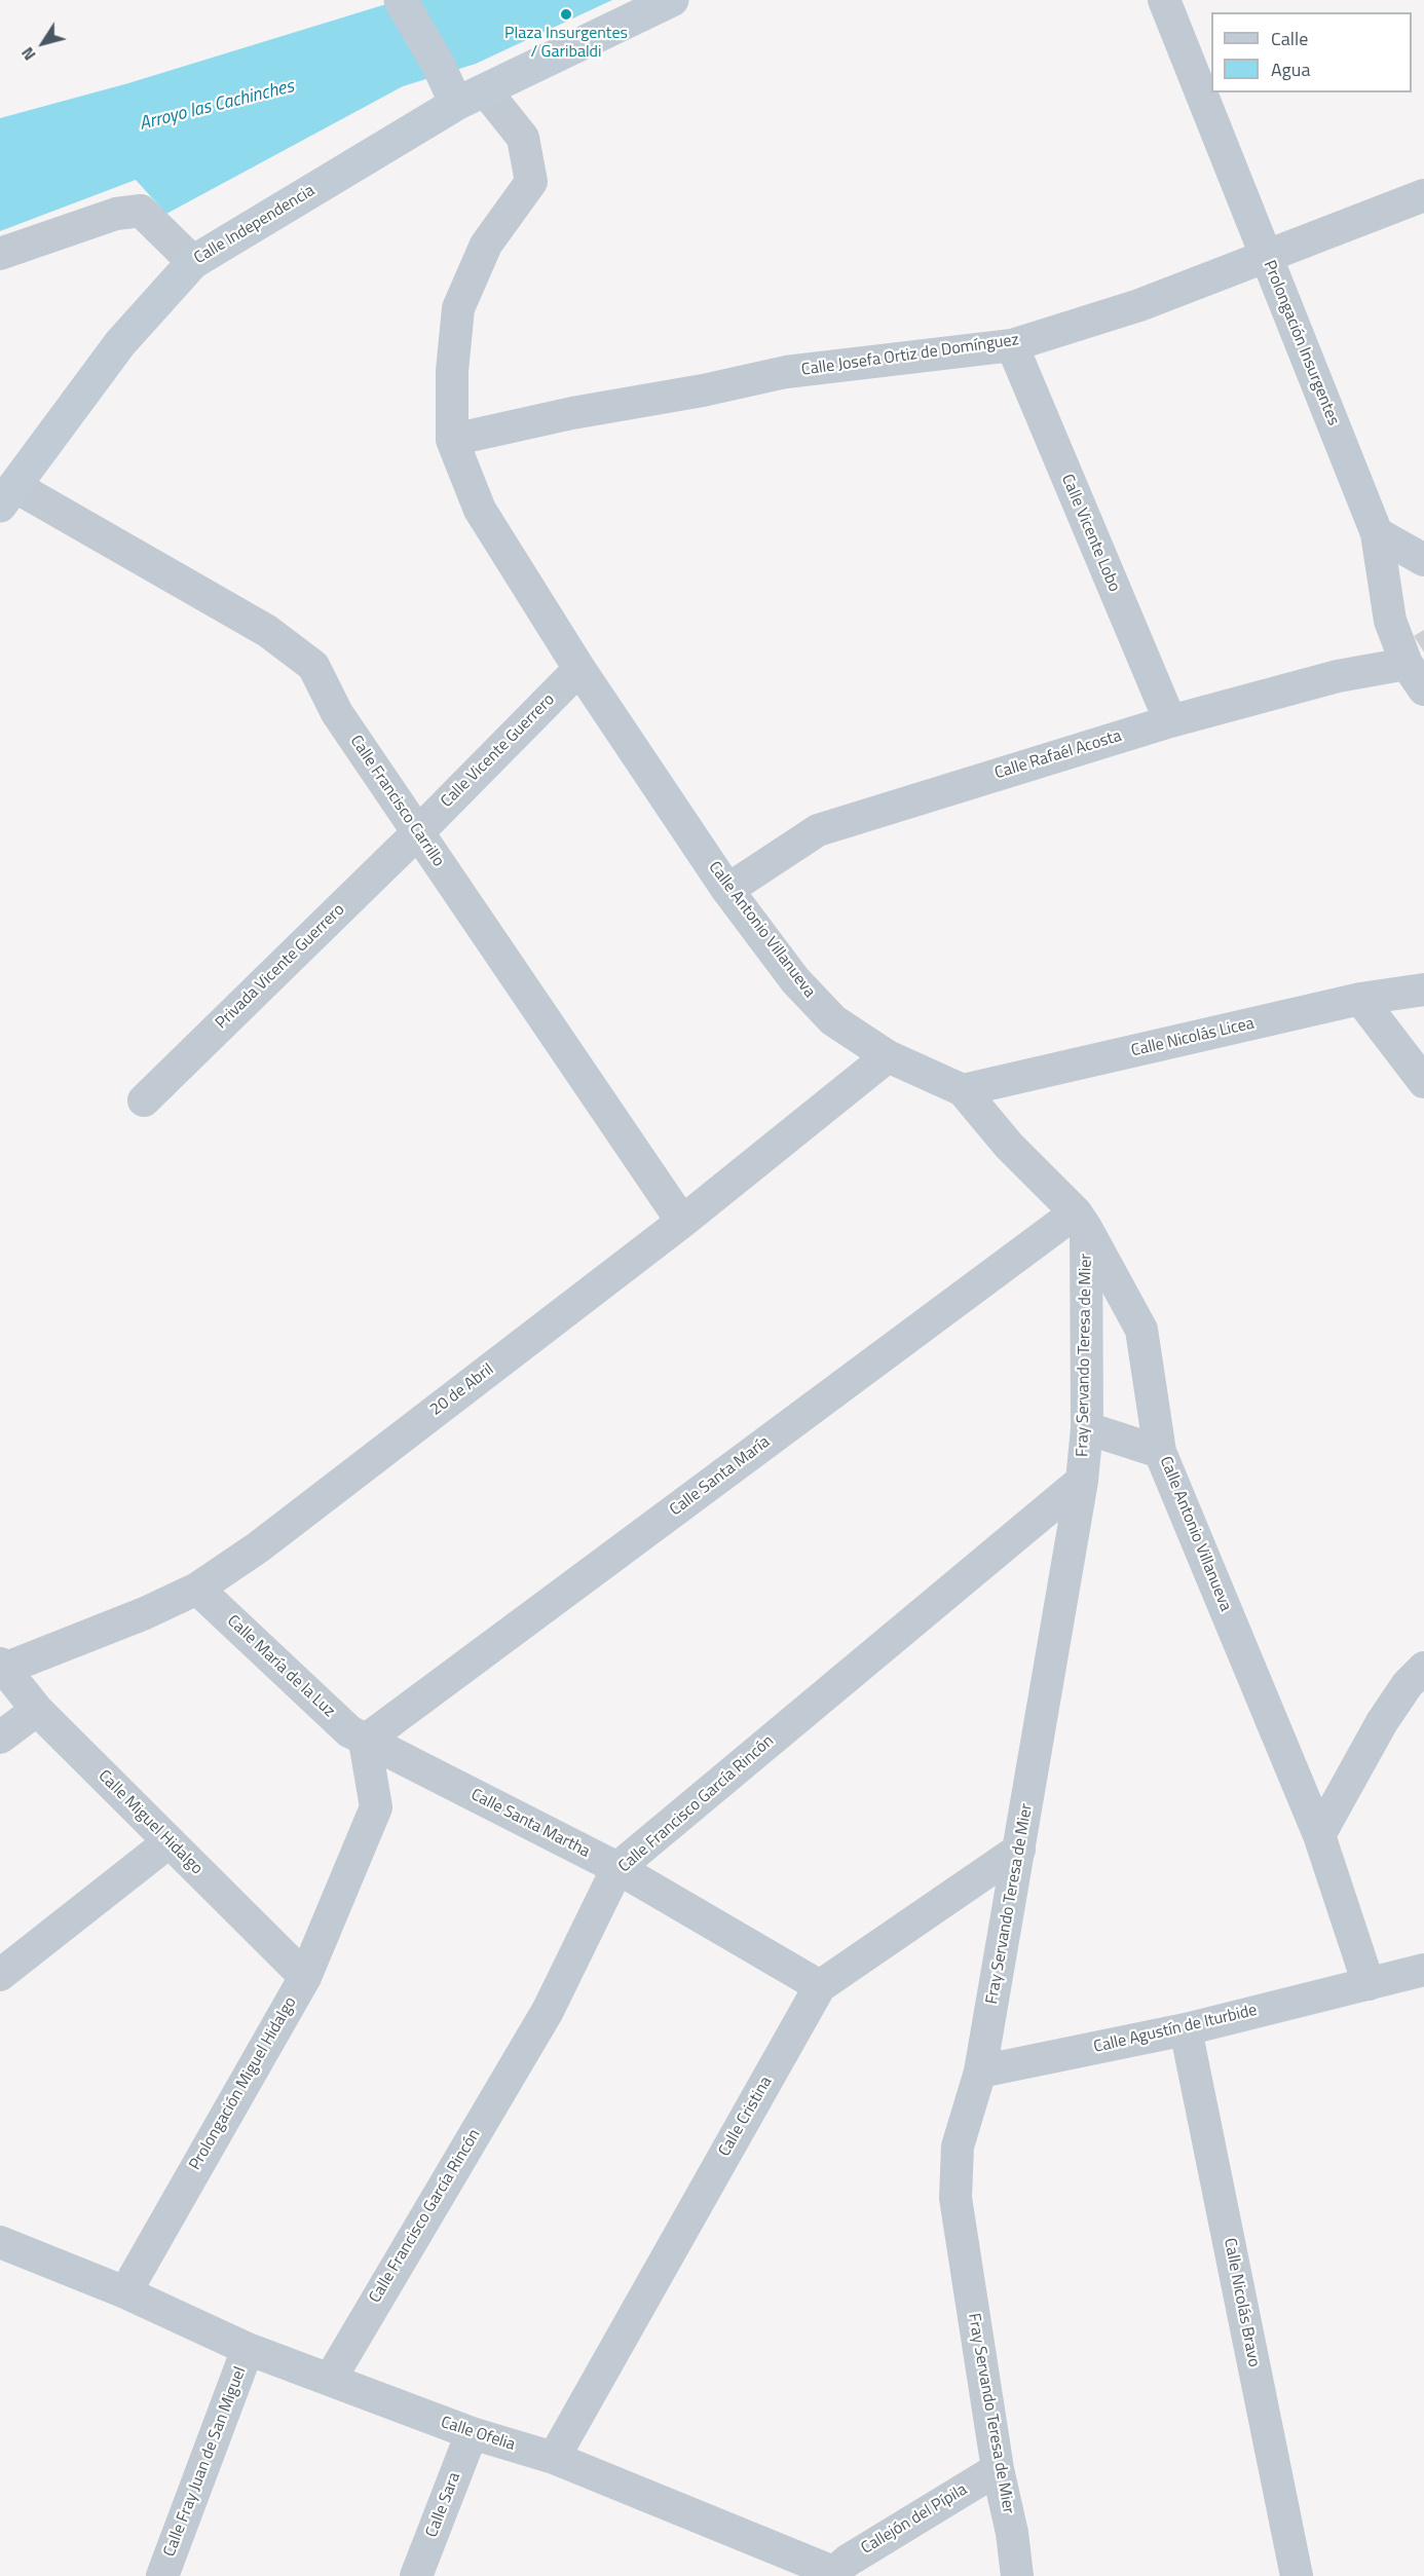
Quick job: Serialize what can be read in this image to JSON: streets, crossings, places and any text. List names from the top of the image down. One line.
{"streets":{"street":["Calle Independencia","Prolongación Insurgentes","Calle Josefa Ortiz de Domínguez","Calle Vicente Lobo","Calle Vicente Guerrero","Calle Rafaél Acosta","Calle Francisco Carrillo","Calle Antonio Villanueva","Privada Vicente Guerrero","Calle Nicolás Licea","Fray Servando Teresa de Mier","20 de Abril","Calle Santa María","Calle María de la Luz","Calle Francisco García Rincón","Calle Miguel Hidalgo","Calle Santa Martha","Calle Agustín de Iturbide","Prolongación Miguel Hidalgo","Calle Cristina","Calle Nicolás Bravo","Calle Ofelia","Calle Fray Juan de San Miguel","Calle Sara","Callejón del Pípila"]},"crossings":[["Calle Independencia","Calle Francisco Carrillo"],["Calle Independencia","Calle Antonio Villanueva"],["Prolongación Insurgentes","Calle Josefa Ortiz de Domínguez"],["Prolongación Insurgentes","Calle Rafaél Acosta"],["Calle Josefa Ortiz de Domínguez","Calle Vicente Lobo"],["Calle Josefa Ortiz de Domínguez","Calle Antonio Villanueva"],["Calle Vicente Lobo","Calle Rafaél Acosta"],["Calle Vicente Guerrero","Calle Francisco Carrillo"],["Calle Vicente Guerrero","Calle Antonio Villanueva"],["Calle Vicente Guerrero","Privada Vicente Guerrero"],["Calle Rafaél Acosta","Calle Antonio Villanueva"],["Calle Francisco Carrillo","Privada Vicente Guerrero"],["Calle Francisco Carrillo","20 de Abril"],["Calle Antonio Villanueva","Calle Nicolás Licea"],["Calle Antonio Villanueva","Fray Servando Teresa de Mier"],["Calle Antonio Villanueva","20 de Abril"],["Calle Antonio Villanueva","Calle Santa María"],["Calle Antonio Villanueva","Calle Agustín de Iturbide"],["Fray Servando Teresa de Mier","Calle Santa María"],["Fray Servando Teresa de Mier","Calle Francisco García Rincón"],["Fray Servando Teresa de Mier","Calle Agustín de Iturbide"],["Fray Servando Teresa de Mier","Calle Cristina"],["Fray Servando Teresa de Mier","Callejón del Pípila"],["20 de Abril","Calle María de la Luz"],["20 de Abril","Calle Miguel Hidalgo"],["Calle Santa María","Calle María de la Luz"],["Calle Santa María","Calle Santa Martha"],["Calle Santa María","Prolongación Miguel Hidalgo"],["Calle María de la Luz","Calle Santa Martha"],["Calle María de la Luz","Prolongación Miguel Hidalgo"],["Calle Francisco García Rincón","Calle Santa Martha"],["Calle Francisco García Rincón","Calle Ofelia"],["Calle Miguel Hidalgo","Prolongación Miguel Hidalgo"],["Calle Santa Martha","Prolongación Miguel Hidalgo"],["Calle Santa Martha","Calle Cristina"],["Calle Agustín de Iturbide","Calle Nicolás Bravo"],["Prolongación Miguel Hidalgo","Calle Ofelia"],["Calle Cristina","Calle Ofelia"],["Calle Ofelia","Calle Fray Juan de San Miguel"],["Calle Ofelia","Calle Sara"],["Calle Ofelia","Callejón del Pípila"]],"water":["Arroyo las Cachinches"],"places":["Plaza Insurgentes / Garibaldi"],"legend":["Calle","Agua"],"north":"bottom left"}
